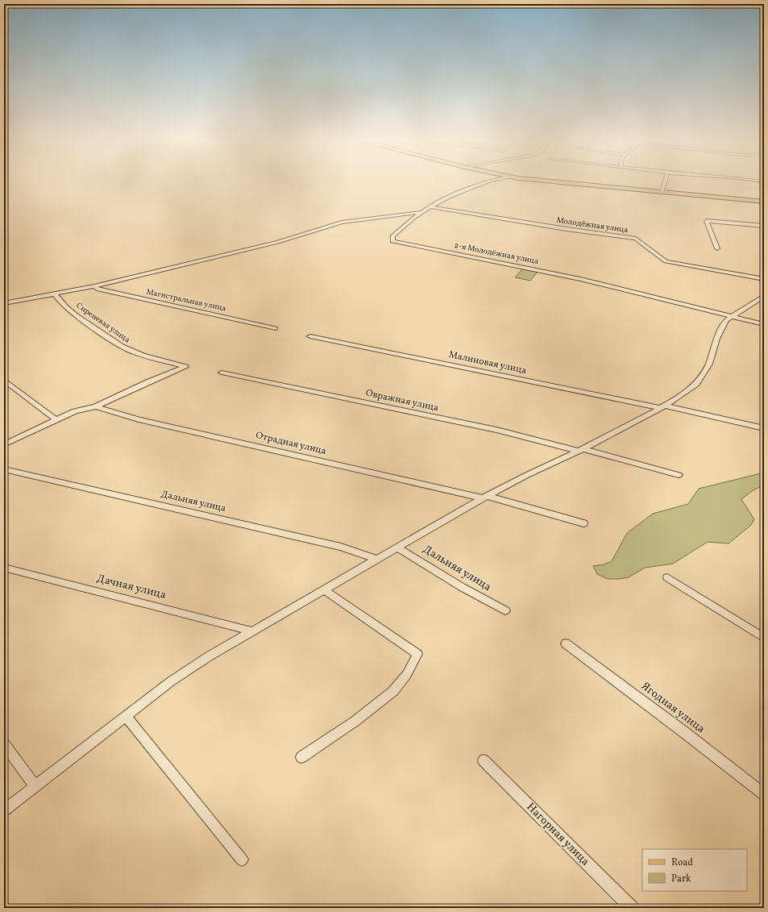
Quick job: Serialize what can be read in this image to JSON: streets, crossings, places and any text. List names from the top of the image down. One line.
{"streets":{"street":["Молодёжная улица","2-я Молодёжная улица","Магистральная улица","Сиреневая улица","Малиновая улица","Овражная улица","Отрадная улица","Дальняя улица","Дачная улица","Ягодная улица","Нагорная улица"]},"crossings":[["Молодёжная улица","2-я Молодёжная улица"],["Сиреневая улица","Отрадная улица"]],"legend":["Road","Park"]}
